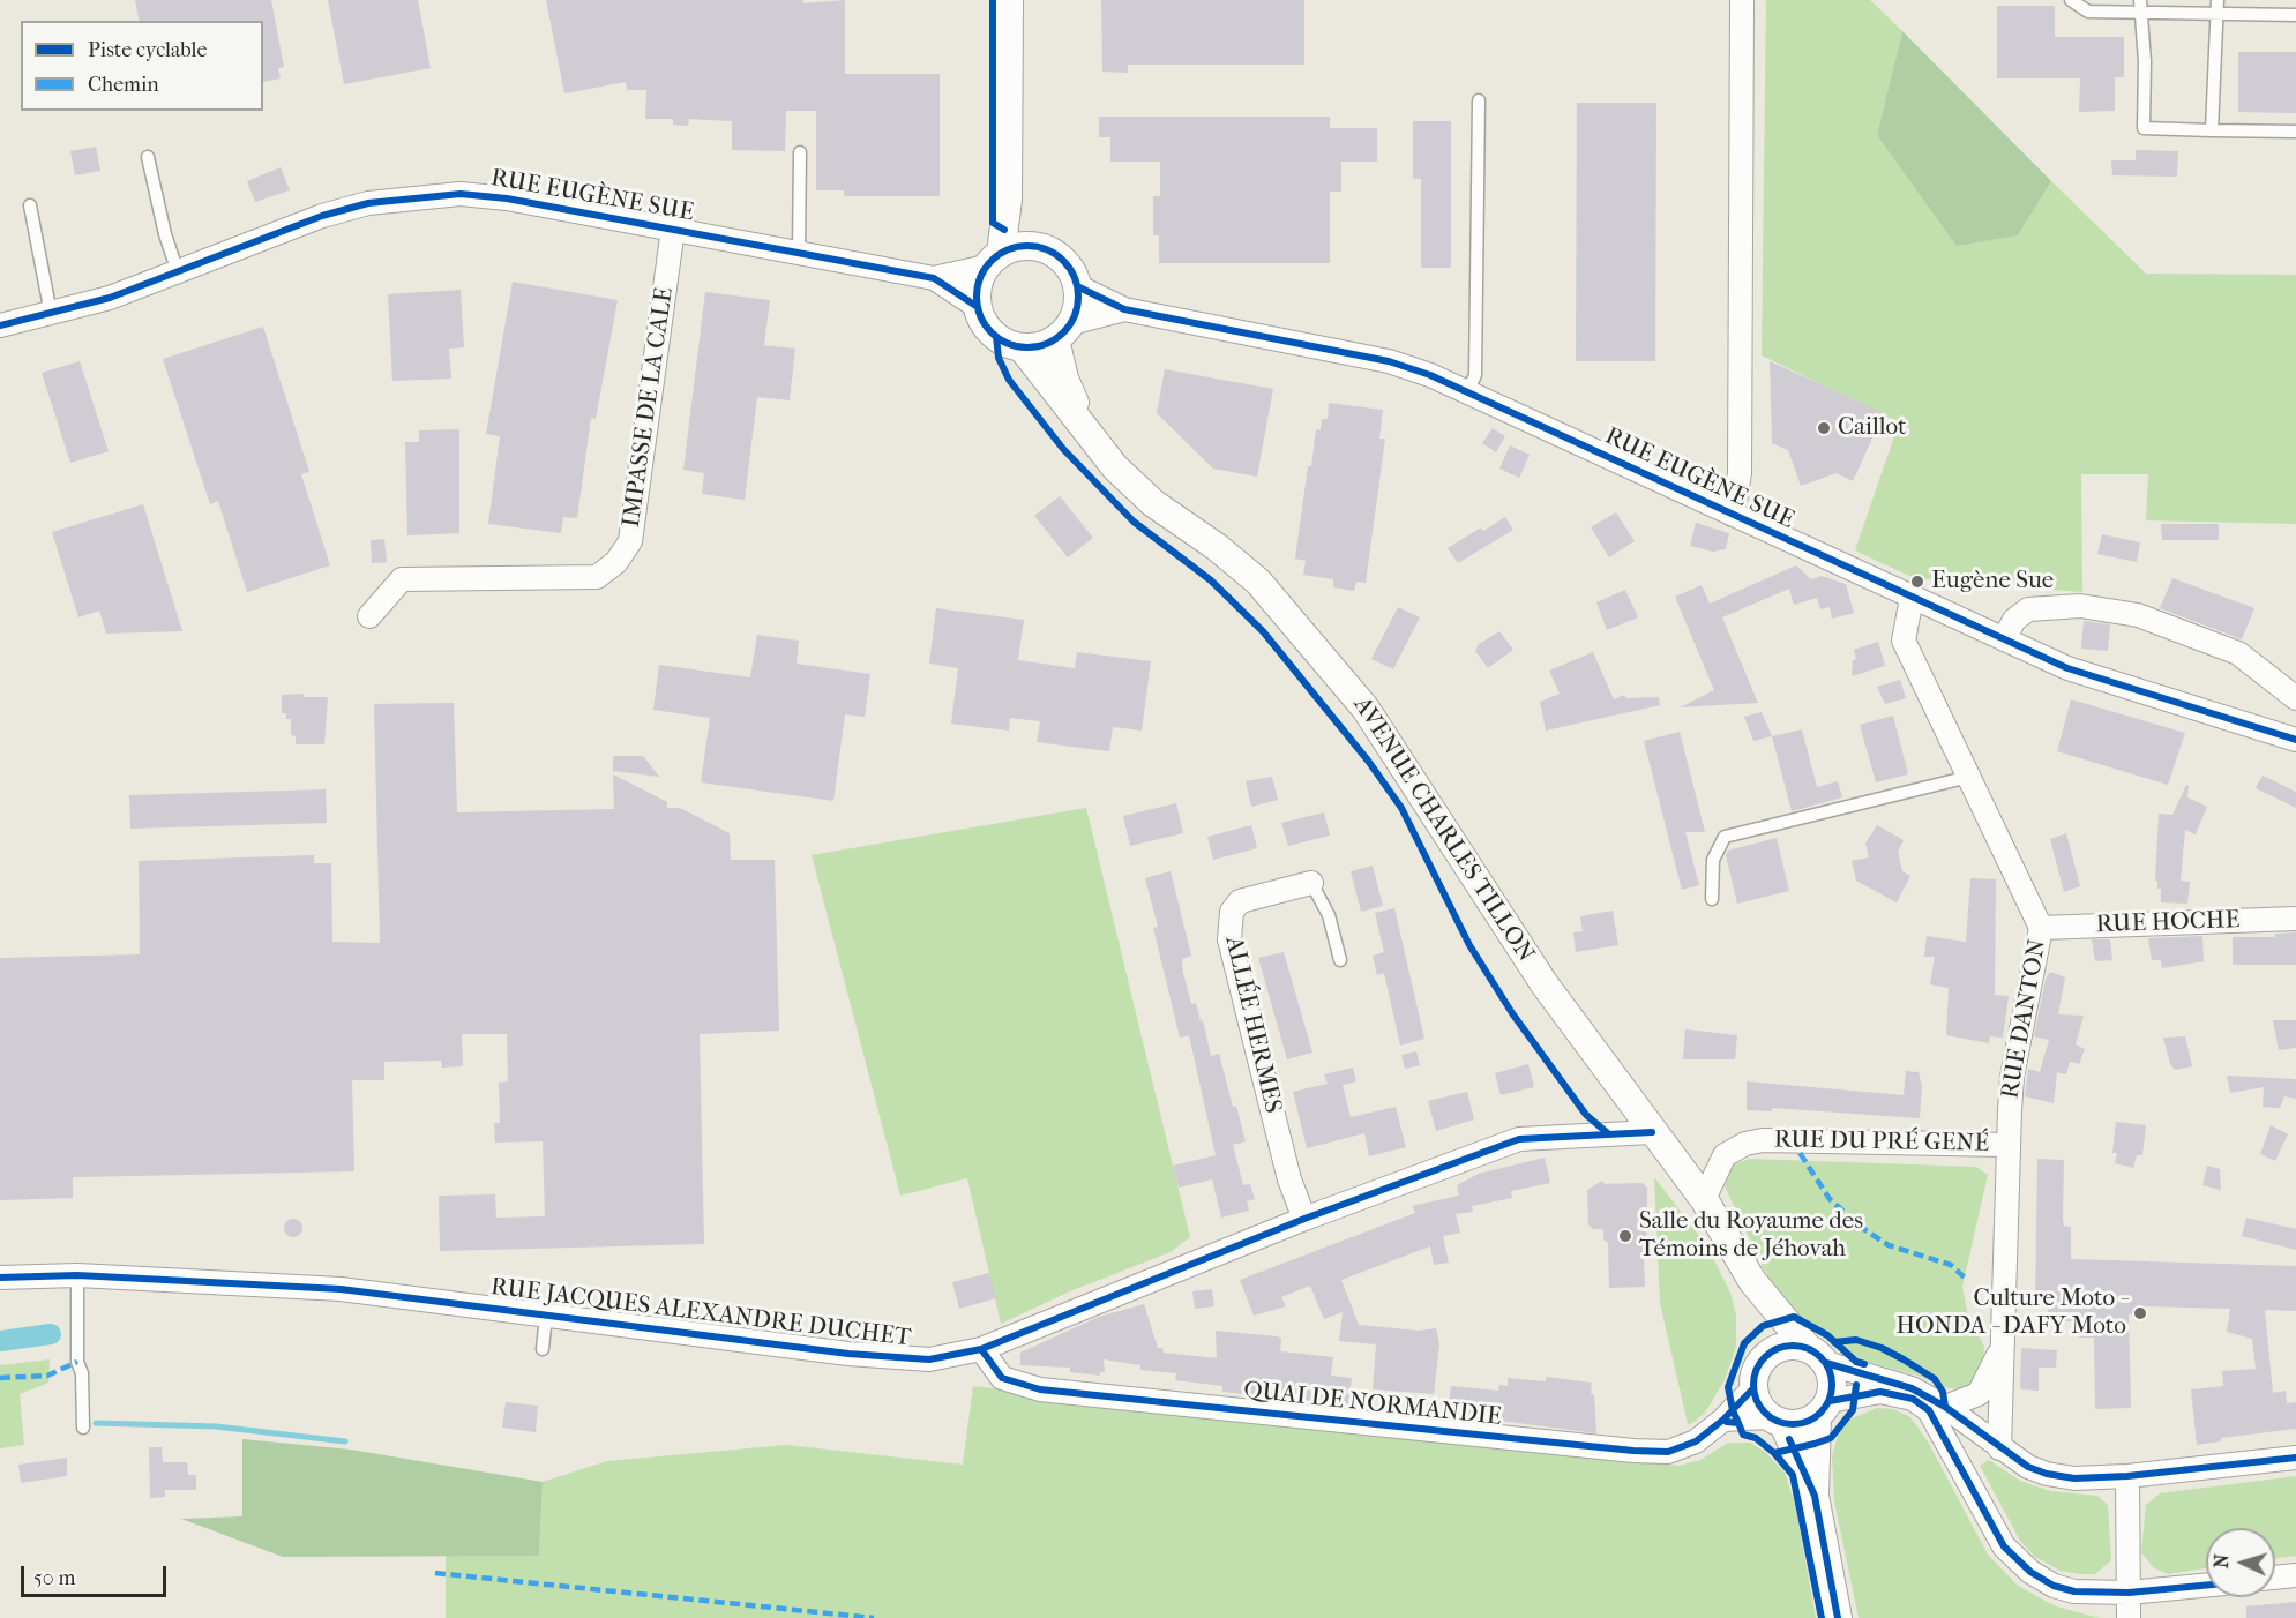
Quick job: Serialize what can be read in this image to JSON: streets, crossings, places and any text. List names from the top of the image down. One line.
{"streets":{"street":["RUE EUGÈNE SUE","IMPASSE DE LA CALE","AVENUE CHARLES TILLON","RUE HOCHE","RUE DANTON","ALLÉE HERMES","RUE DU PRÉ GENÉ","RUE JACQUES ALEXANDRE DUCHET","QUAI DE NORMANDIE"]},"crossings":[["RUE EUGÈNE SUE","IMPASSE DE LA CALE"],["RUE EUGÈNE SUE","AVENUE CHARLES TILLON"],["RUE EUGÈNE SUE","RUE DANTON"],["AVENUE CHARLES TILLON","RUE DU PRÉ GENÉ"],["AVENUE CHARLES TILLON","RUE JACQUES ALEXANDRE DUCHET"],["AVENUE CHARLES TILLON","QUAI DE NORMANDIE"],["RUE HOCHE","RUE DANTON"],["RUE DANTON","RUE DU PRÉ GENÉ"],["ALLÉE HERMES","RUE JACQUES ALEXANDRE DUCHET"],["RUE JACQUES ALEXANDRE DUCHET","QUAI DE NORMANDIE"]],"places":["Caillot","Eugène Sue","Salle du Royaume des Témoins de Jéhovah","Culture Moto - HONDA - DAFY Moto"],"legend":["Piste cyclable","Chemin"],"scale_bar":"50 m","north":"left"}
